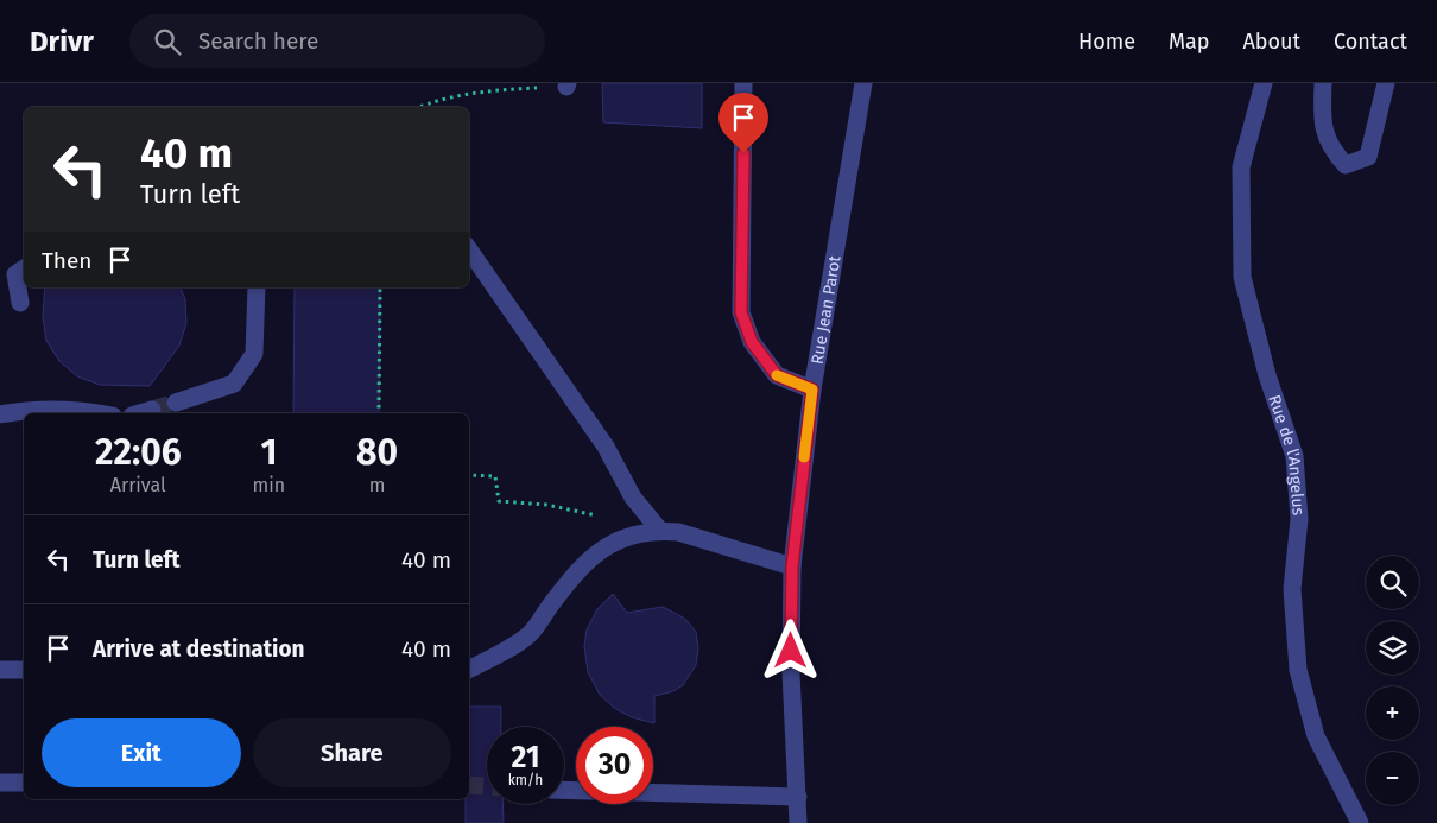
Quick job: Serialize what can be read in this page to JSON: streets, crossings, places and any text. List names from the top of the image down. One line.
{"streets":{"street":["Rue Jean Parot","Rue de l'Angelus"]},"page":{"header":"Drivr","search":"Search here","nav":["Home","Map","About","Contact"],"turn":["40 m","Turn left"],"then":"Then","eta":["22:06","Arrival","1","min","80","m"],"list":[{"name":"Turn left","value":"40 m"},{"name":"Arrive at destination","value":"40 m"}],"map_buttons":["+","−"],"buttons":["Exit","Share"],"speed":"21 km/h","limit":"30"}}
